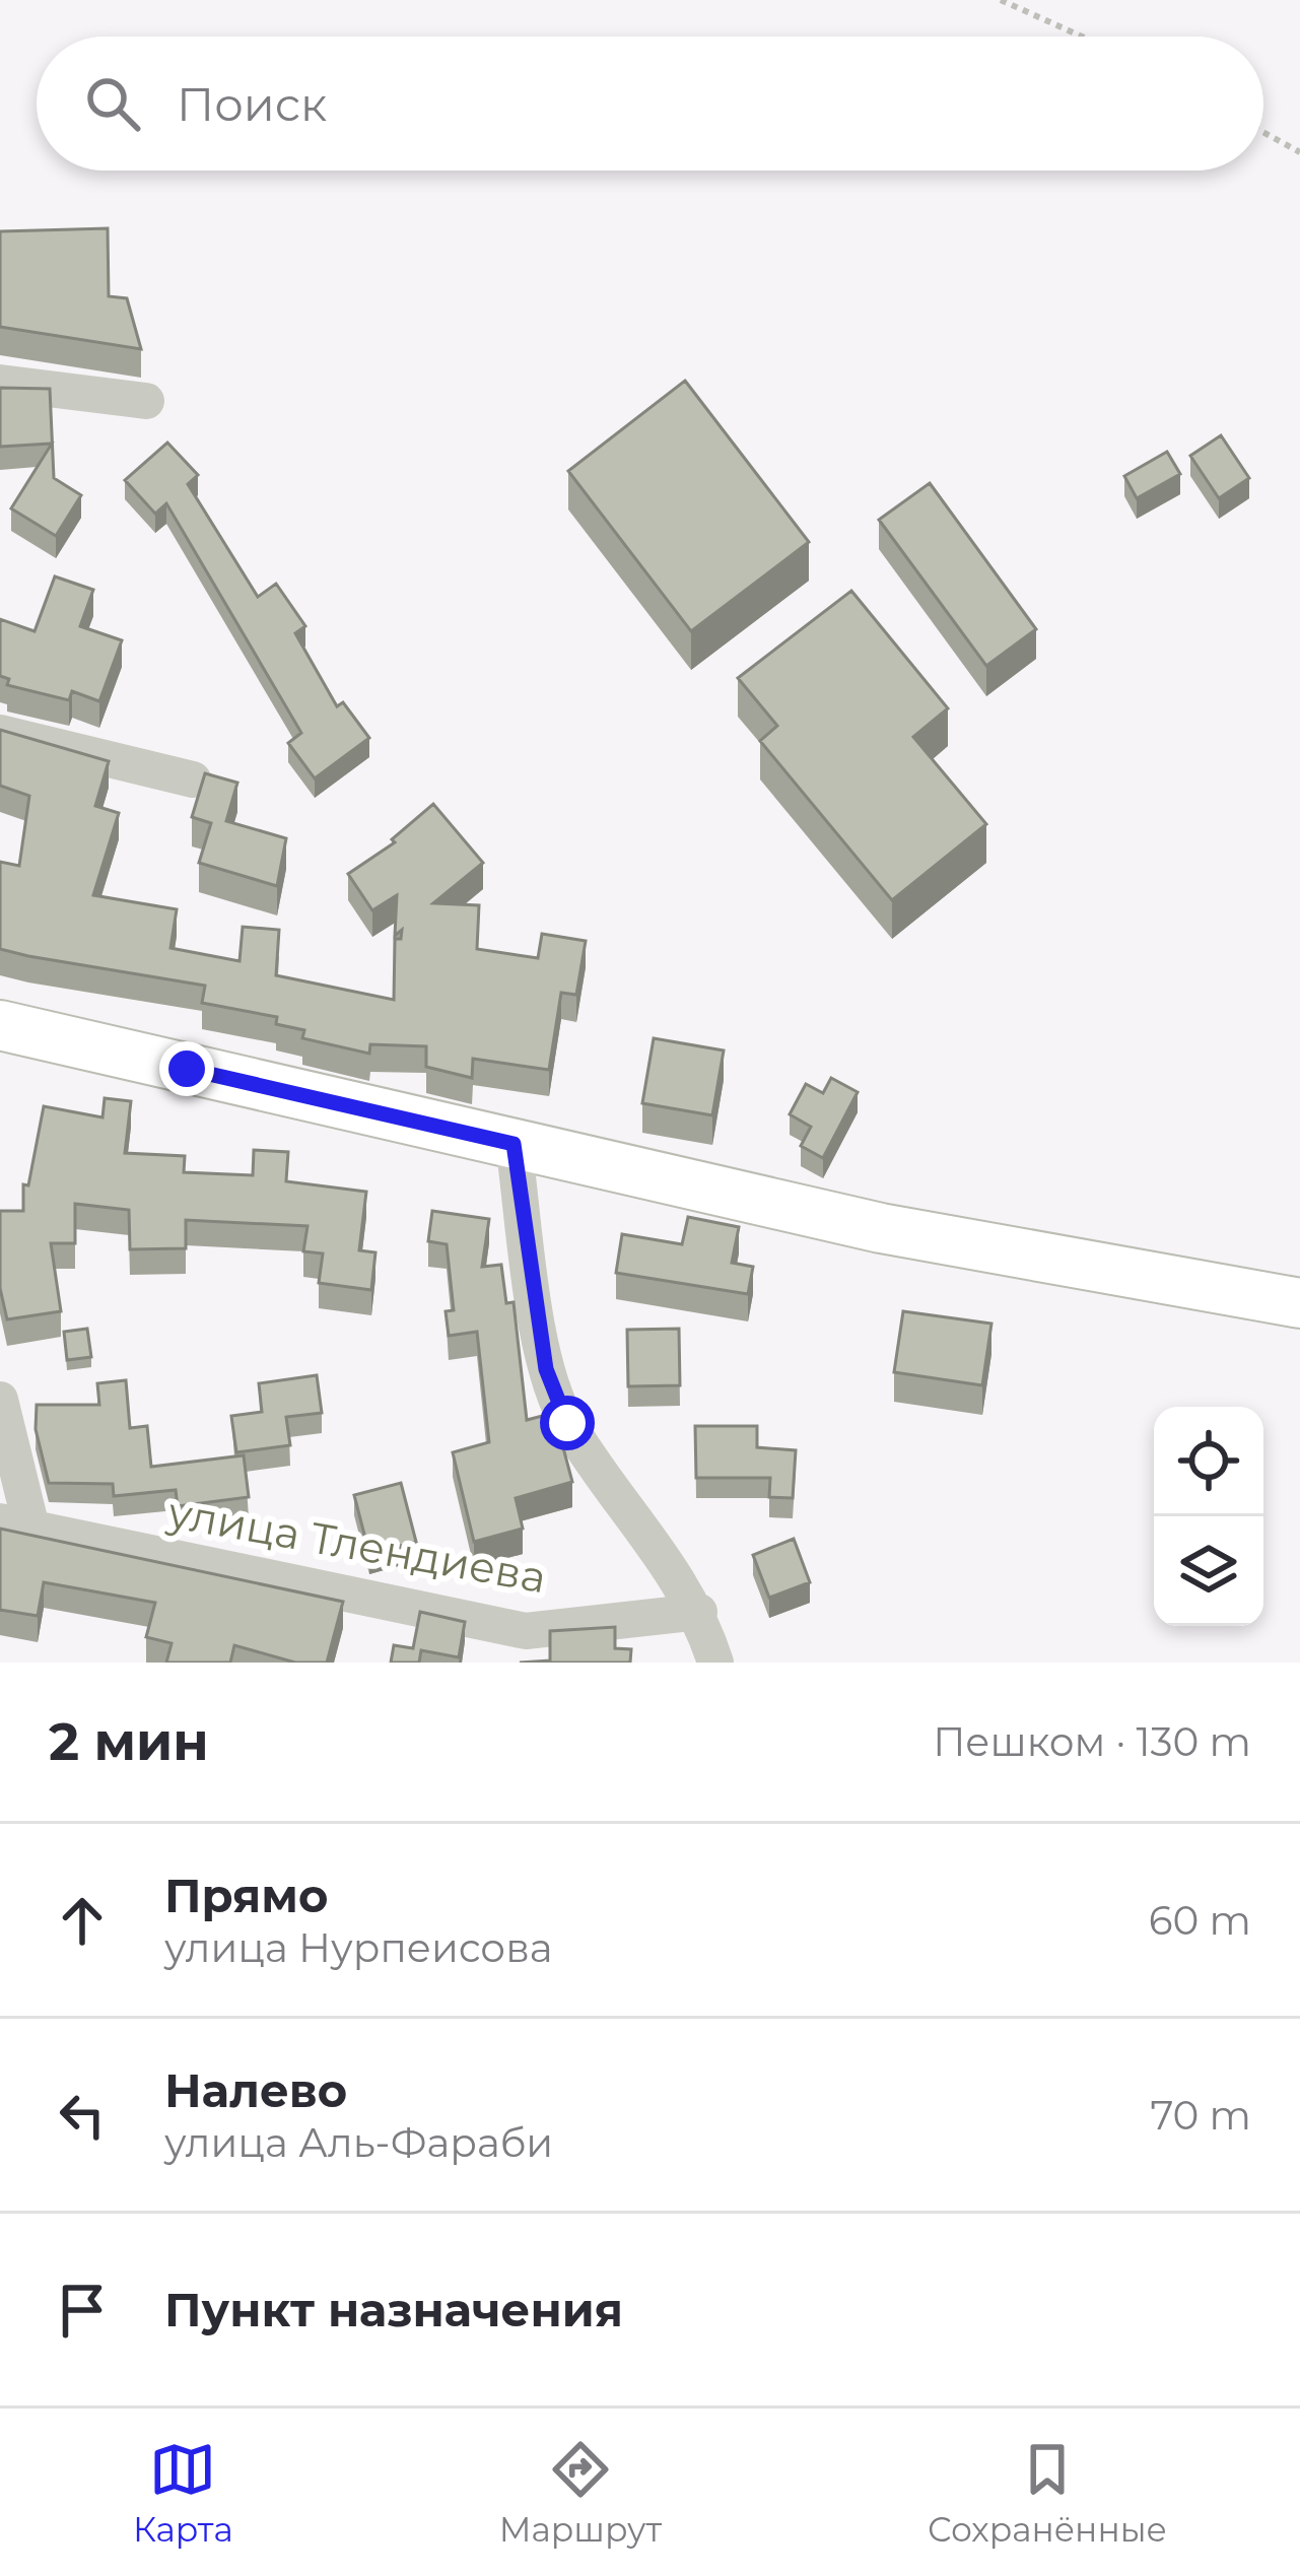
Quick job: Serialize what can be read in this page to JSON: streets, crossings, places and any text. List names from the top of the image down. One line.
{"streets":{"street":["улица Тлендиева"]},"page":{"search":"Поиск","heading":["2 мин","Пешком · 130 m"],"list":[["Прямо","улица Нурпеисова","60 m"],["Налево","улица Аль-Фараби","70 m"],"Пункт назначения"],"nav":["Карта","Маршрут","Сохранённые"]}}
